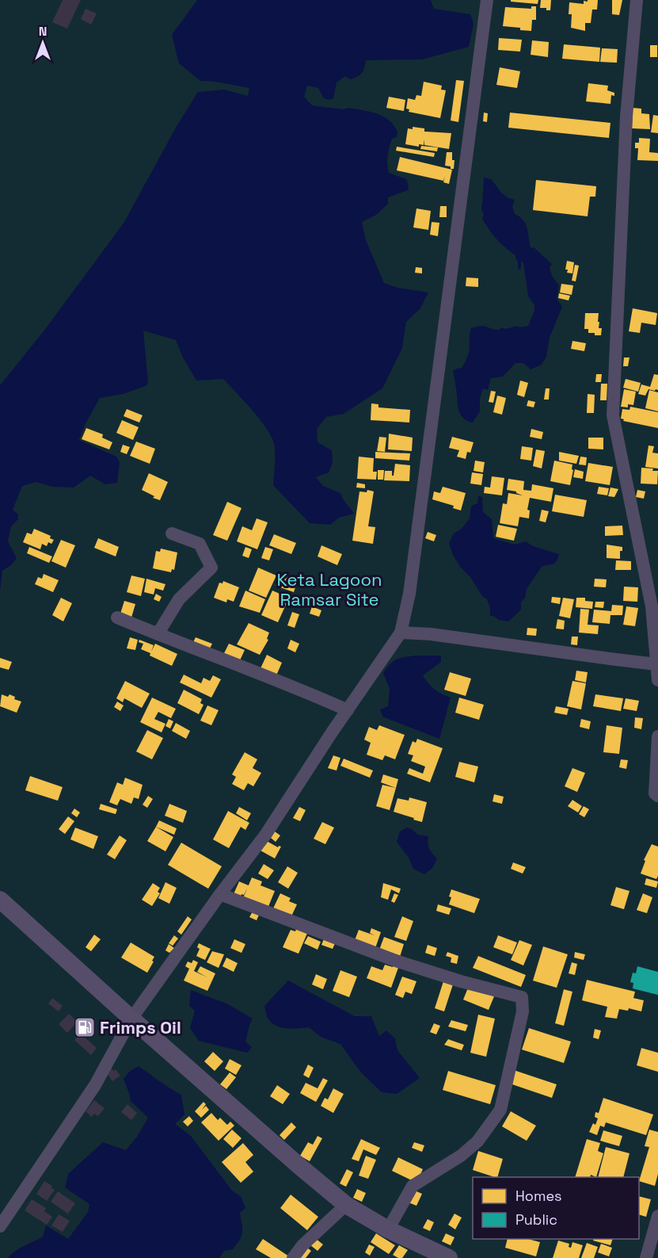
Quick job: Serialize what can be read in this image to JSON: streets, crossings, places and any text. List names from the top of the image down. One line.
{"parks":["Keta Lagoon Ramsar Site"],"places":{"fuel station":["Frimps Oil"]},"legend":["Homes","Public"],"north":"top"}
